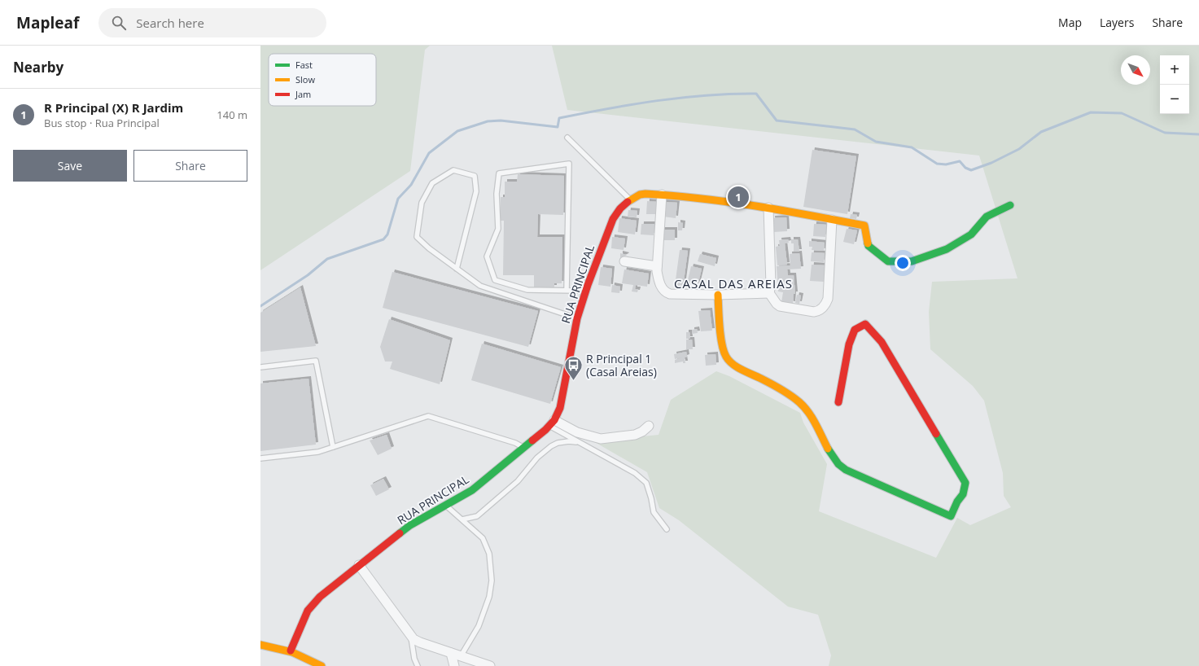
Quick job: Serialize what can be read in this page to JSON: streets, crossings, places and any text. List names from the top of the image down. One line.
{"streets":{"street":["RUA PRINCIPAL"]},"districts":["CASAL DAS AREIAS"],"places":{"bus stop":["R Principal 1 (Casal Areias)"]},"legend":["Fast","Slow","Jam"],"north":"bottom right","page":{"header":"Mapleaf","search":"Search here","nav":["Map","Layers","Share"],"heading":"Nearby","map_buttons":["+","−"],"list":[{"mark":"1","name":"R Principal (X) R Jardim","note":"Bus stop · Rua Principal","value":"140 m"}],"buttons":["Save","Share"],"pins":"1"}}
